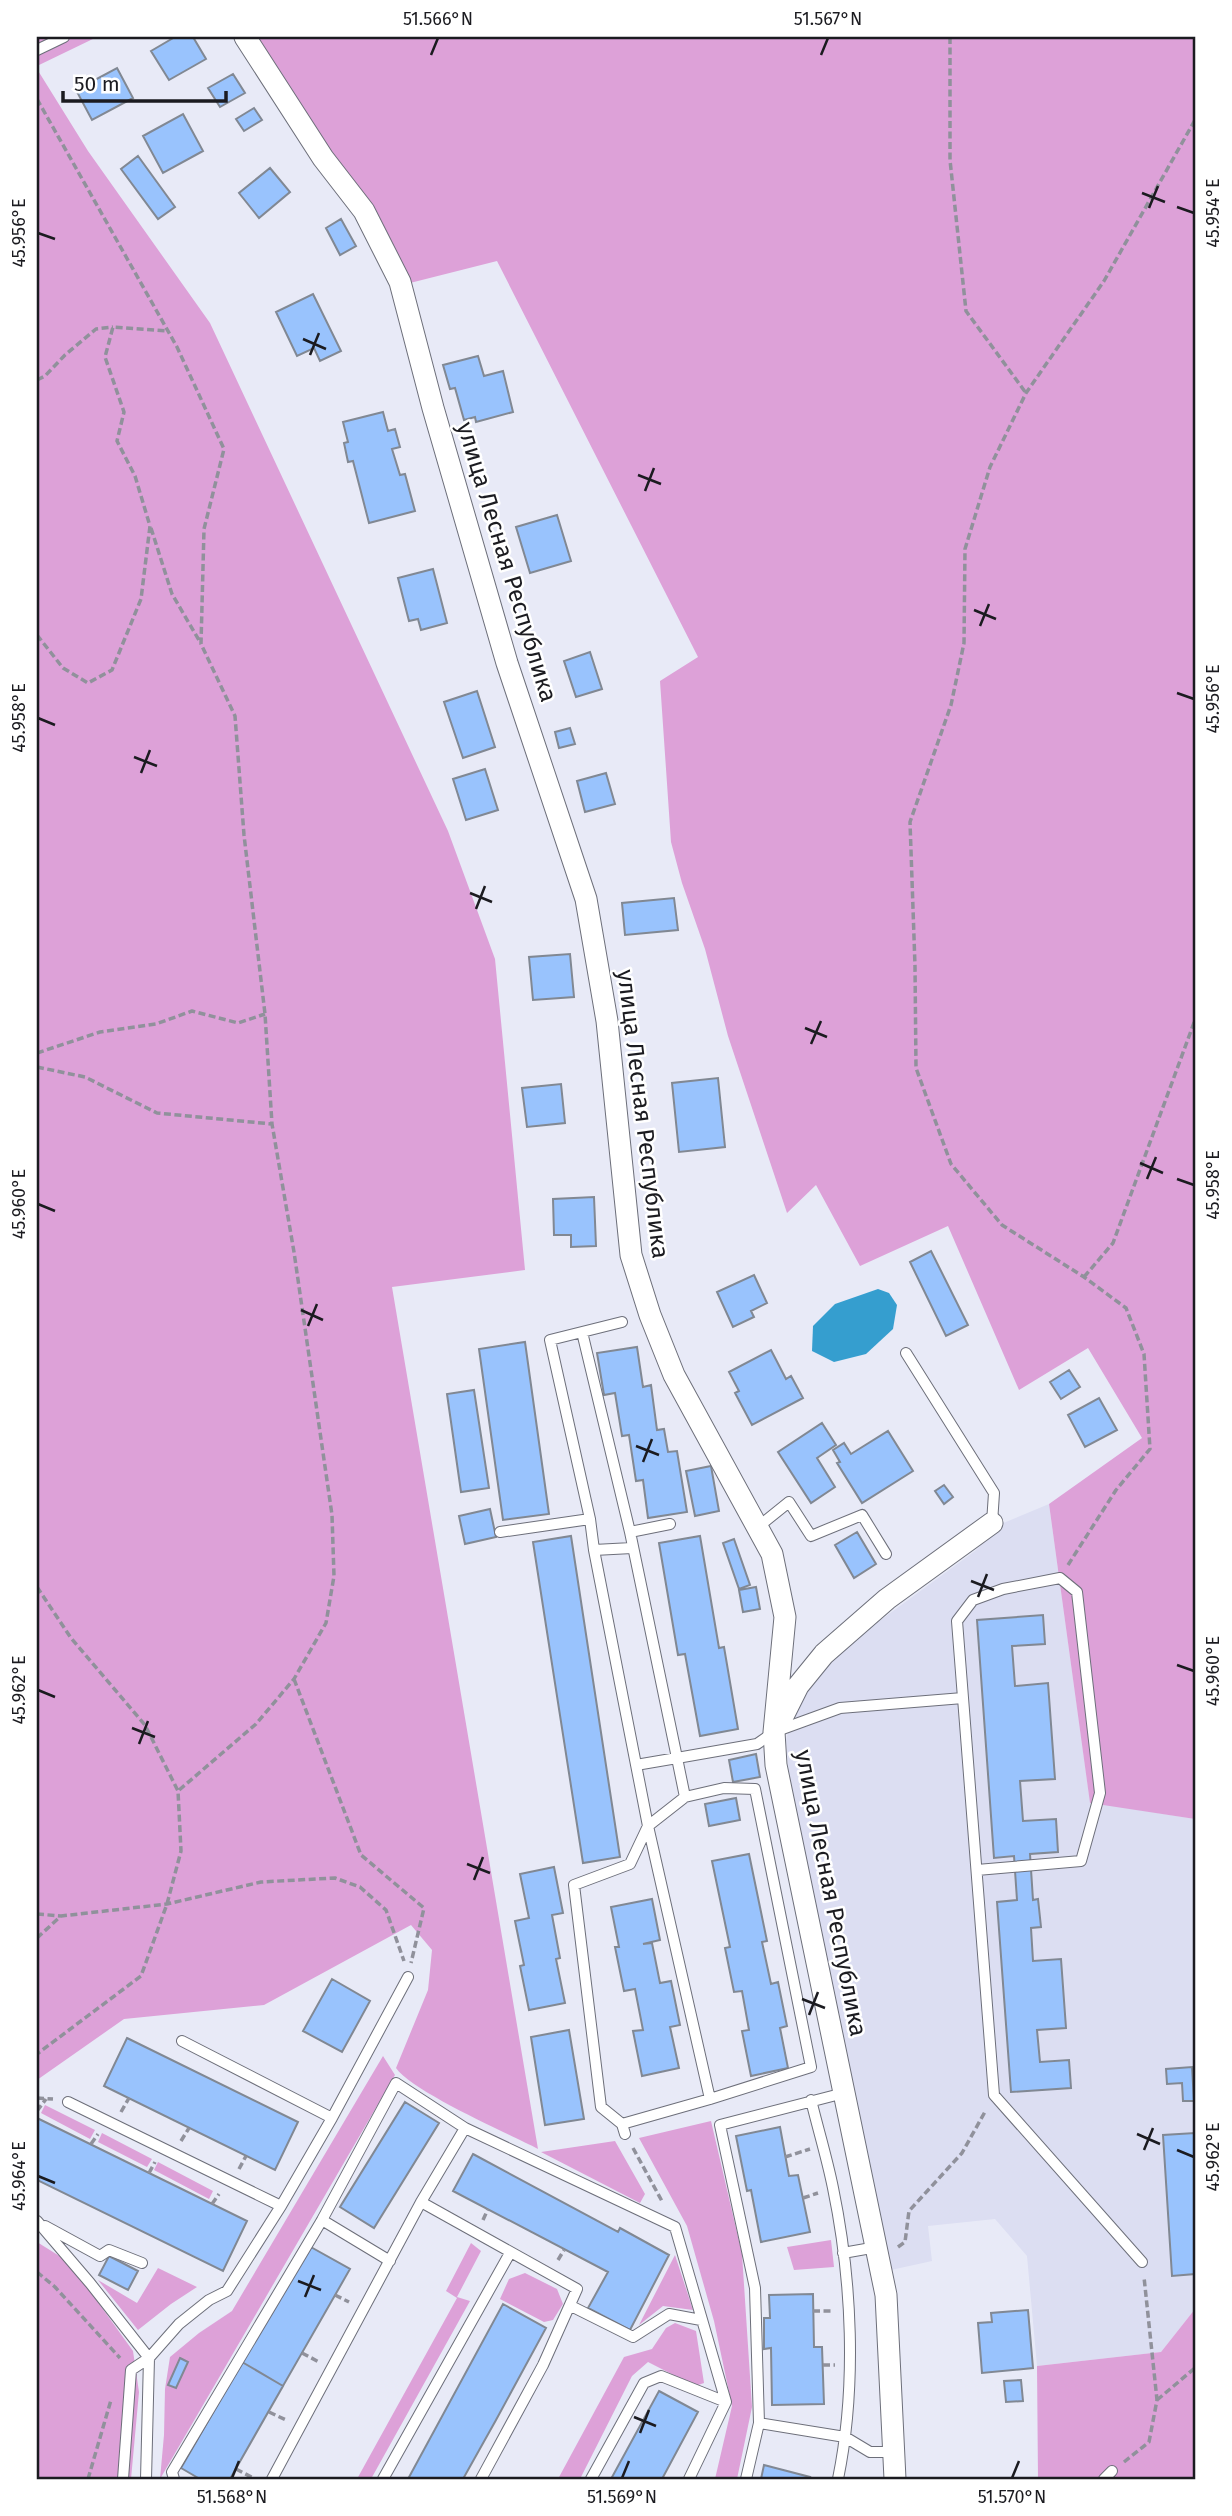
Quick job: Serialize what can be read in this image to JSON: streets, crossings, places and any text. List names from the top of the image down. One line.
{"streets":{"street":["улица Лесная Республика"]},"scale_bar":"50 m","coordinates":["51.566°N","51.567°N","45.954°E","45.956°E","45.958°E","45.960°E","45.962°E","45.964°E","51.568°N","51.569°N","51.570°N"]}
